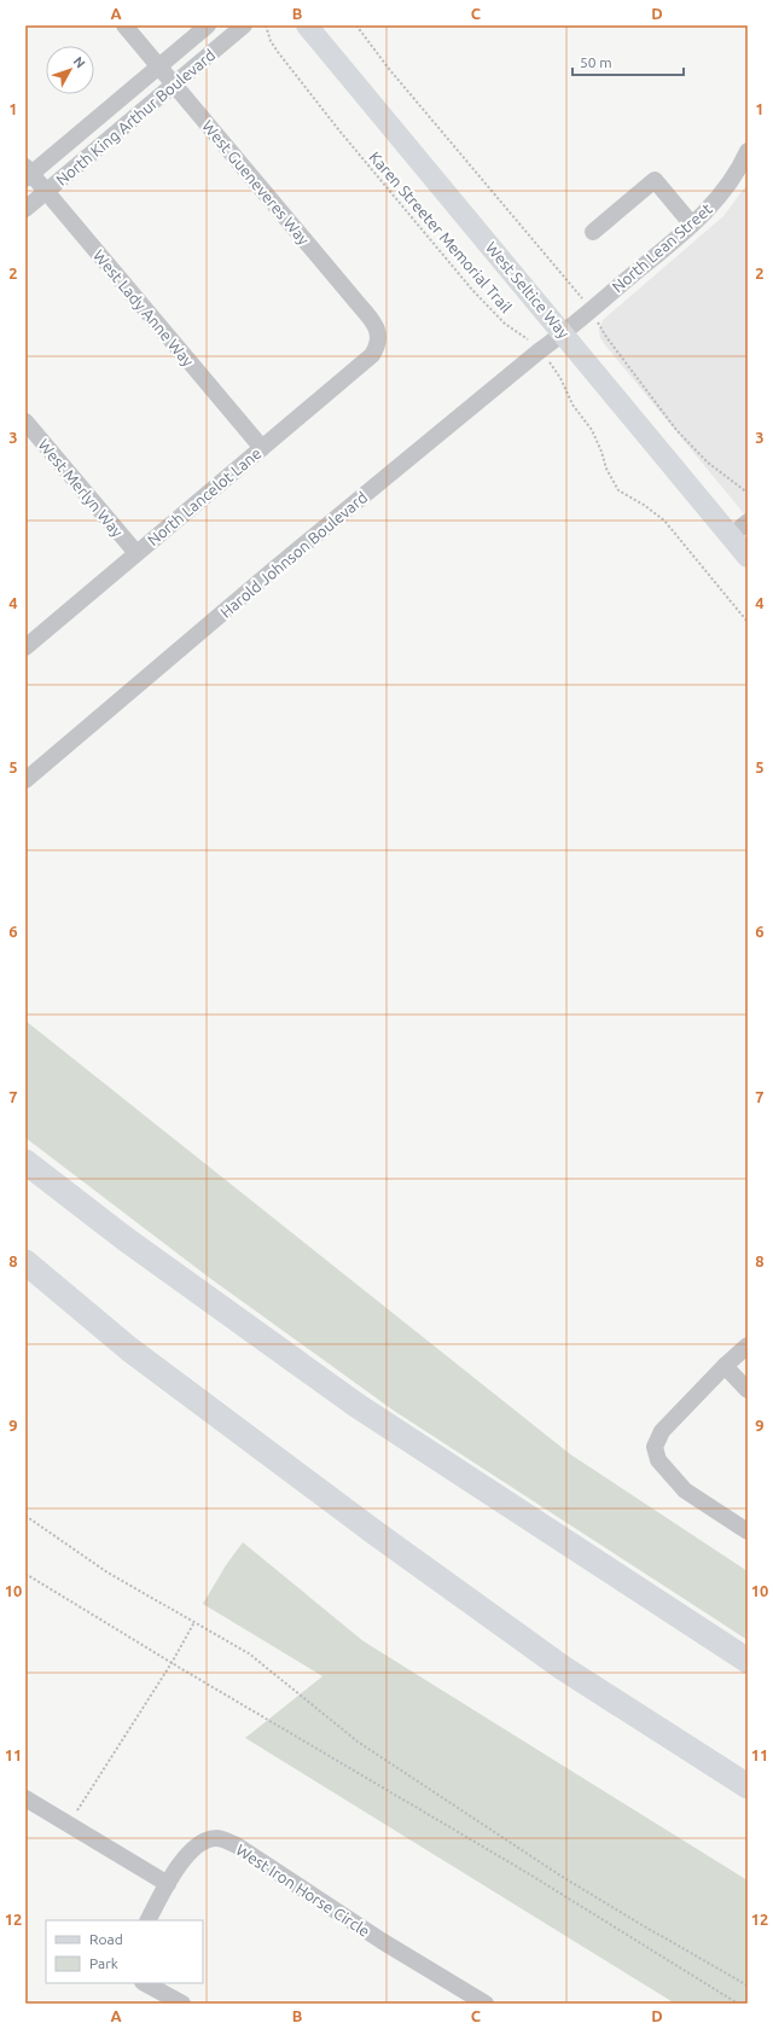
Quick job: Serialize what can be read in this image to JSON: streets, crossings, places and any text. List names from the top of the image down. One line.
{"streets":{"main road":["West Seltice Way"],"street":["North King Arthur Boulevard","West Gueneveres Way","North Lean Street","West Lady Anne Way","West Merlyn Way","North Lancelot Lane","Harold Johnson Boulevard","West Iron Horse Circle"],"path":["Karen Streeter Memorial Trail"]},"crossings":[["North King Arthur Boulevard","West Gueneveres Way"],["North King Arthur Boulevard","West Lady Anne Way"],["West Gueneveres Way","North Lancelot Lane"],["Karen Streeter Memorial Trail","Harold Johnson Boulevard"],["North Lean Street","West Seltice Way"],["North Lean Street","Harold Johnson Boulevard"],["West Seltice Way","Harold Johnson Boulevard"],["West Lady Anne Way","North Lancelot Lane"],["West Merlyn Way","North Lancelot Lane"]],"legend":["Road","Park"],"scale_bar":"50 m","north":"top right","grid":{"columns":["A","B","C","D"],"rows":["1","2","3","4","5","6","7","8","9","10","11","12"]}}
